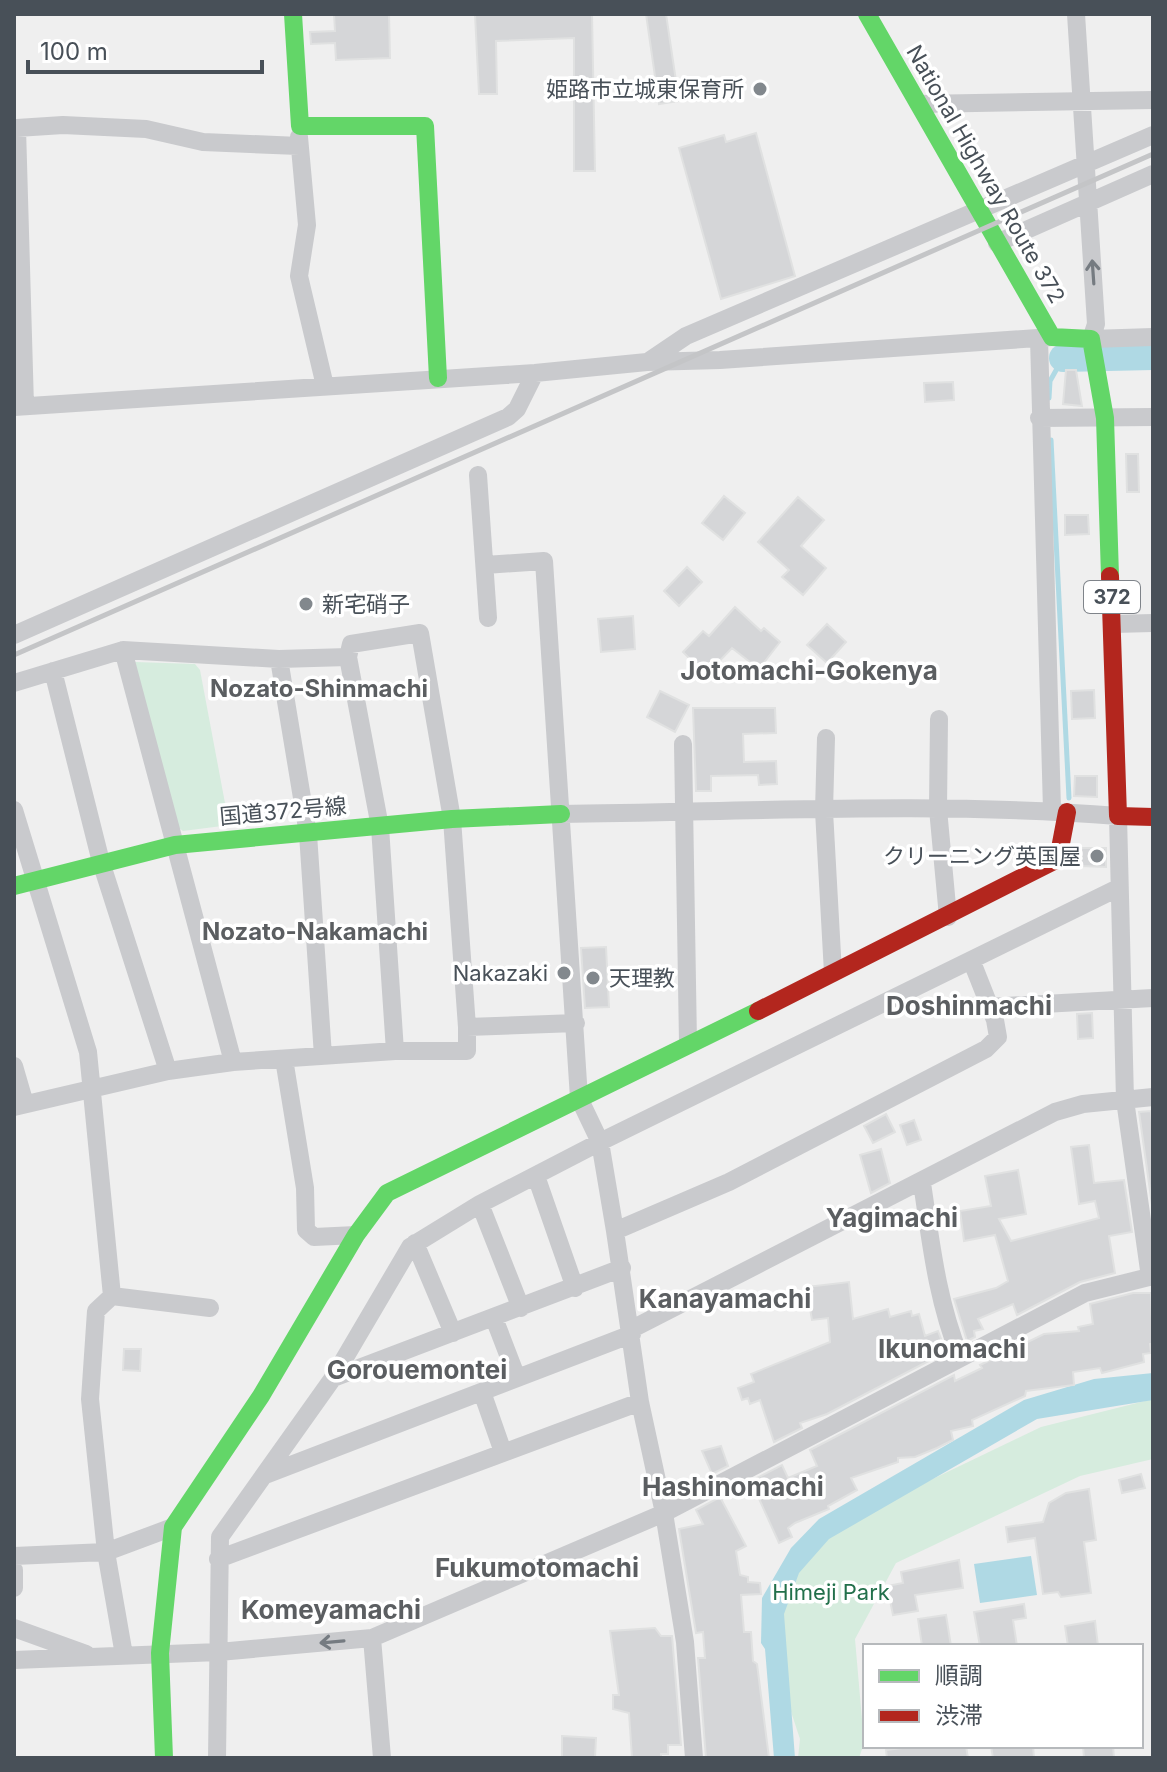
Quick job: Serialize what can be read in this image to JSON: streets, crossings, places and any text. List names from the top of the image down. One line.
{"streets":{"main road":["National Highway Route 372","372","国道372号線"]},"crossings":[["National Highway Route 372","372"]],"districts":["Jotomachi-Gokenya","Nozato-Shinmachi","Nozato-Nakamachi","Doshinmachi","Yagimachi","Kanayamachi","Ikunomachi","Gorouemontei","Hashinomachi","Fukumotomachi","Komeyamachi"],"parks":["Himeji Park"],"places":["姫路市立城東保育所","新宅硝子","クリーニング英国屋","Nakazaki","天理教"],"legend":["順調","渋滞"],"scale_bar":"100 m"}
